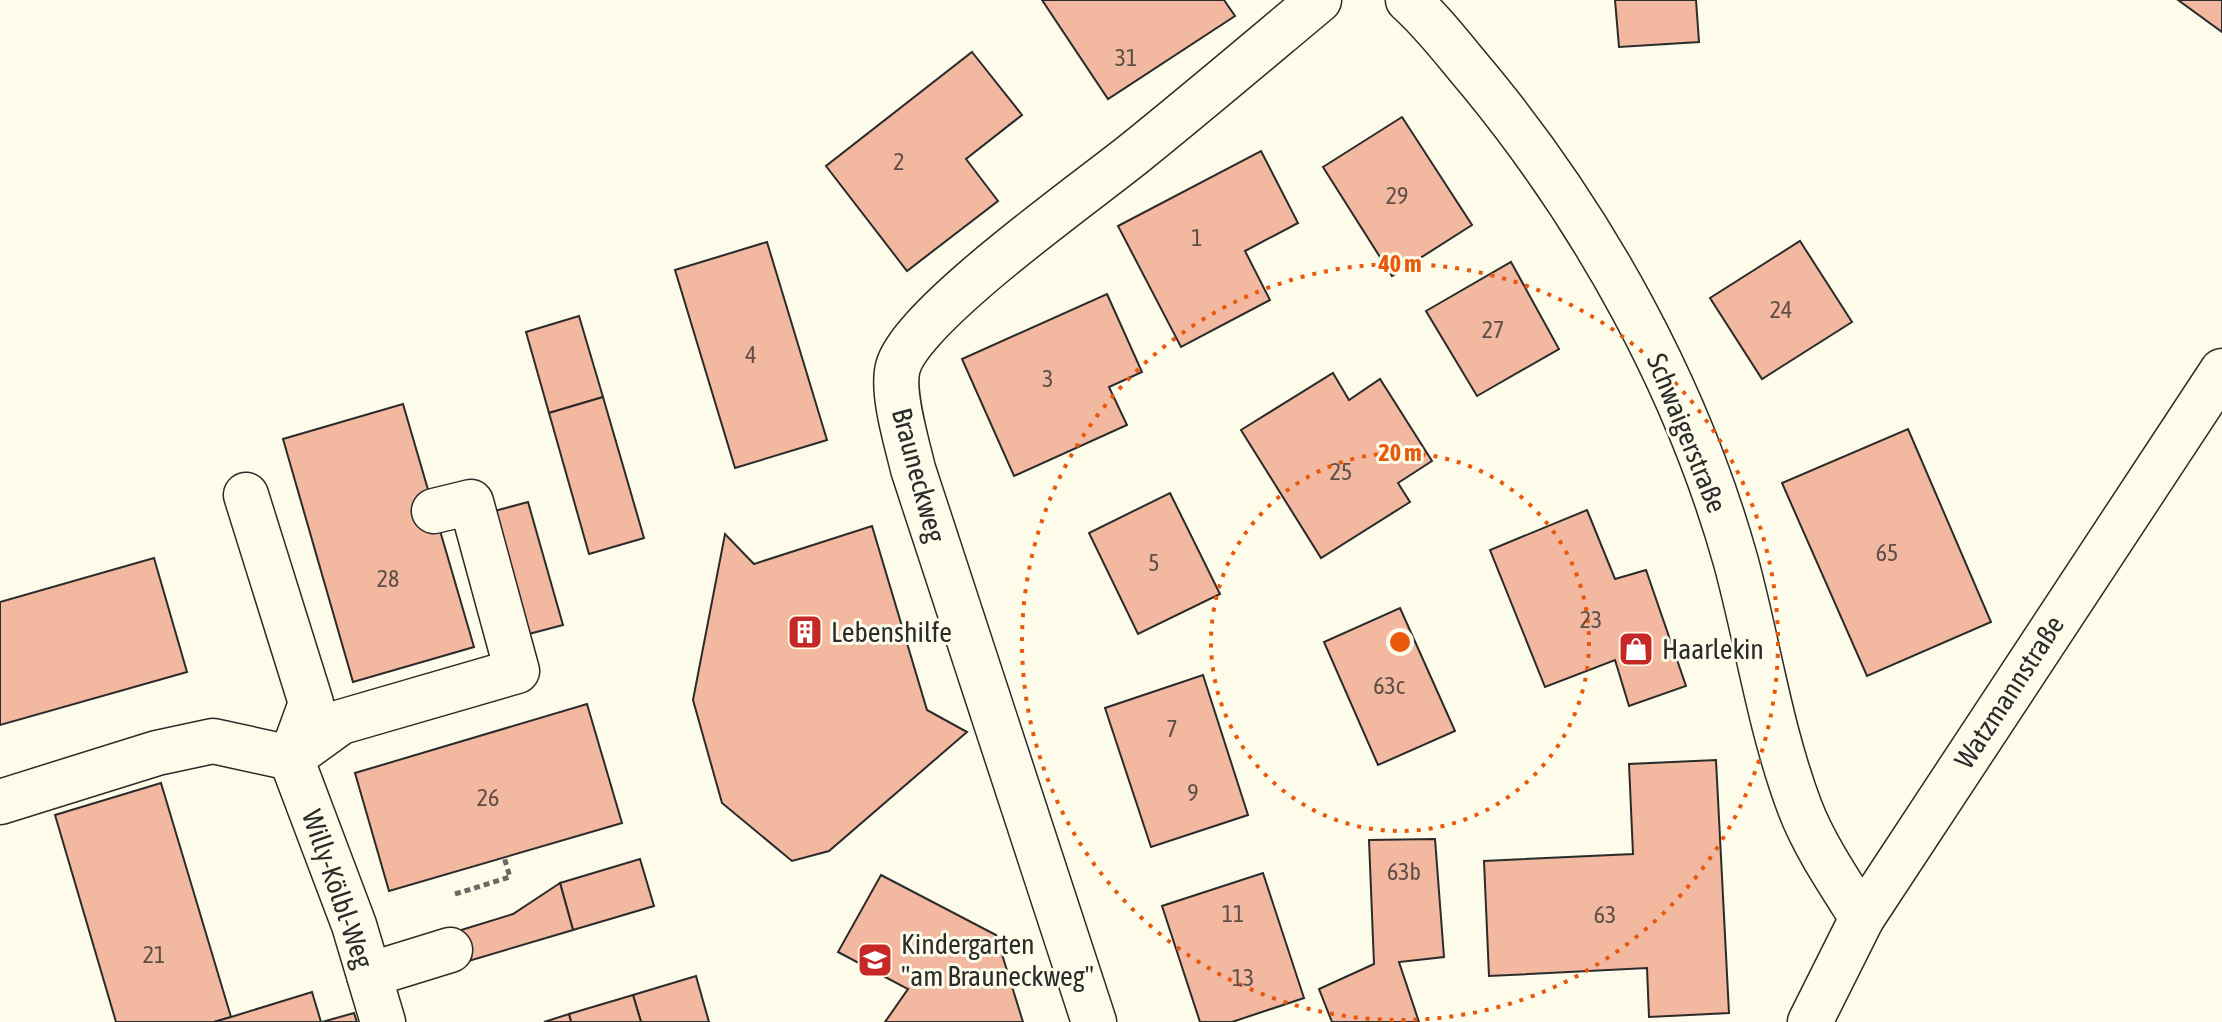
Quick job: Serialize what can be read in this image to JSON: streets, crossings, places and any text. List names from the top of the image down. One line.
{"streets":{"street":["Schwaigerstraße","Brauneckweg","Watzmannstraße","Willy-Kölbl-Weg"]},"crossings":[["Schwaigerstraße","Watzmannstraße"]],"places":{"building":["Lebenshilfe"],"shop":["Haarlekin"],"school or university":["Kindergarten \"am Brauneckweg\""]},"house_numbers":["31","2","29","1","24","27","4","3","25","65","5","28","23","63c","7","9","26","63b","11","63","21","13"],"rings":["40 m","20 m"]}
